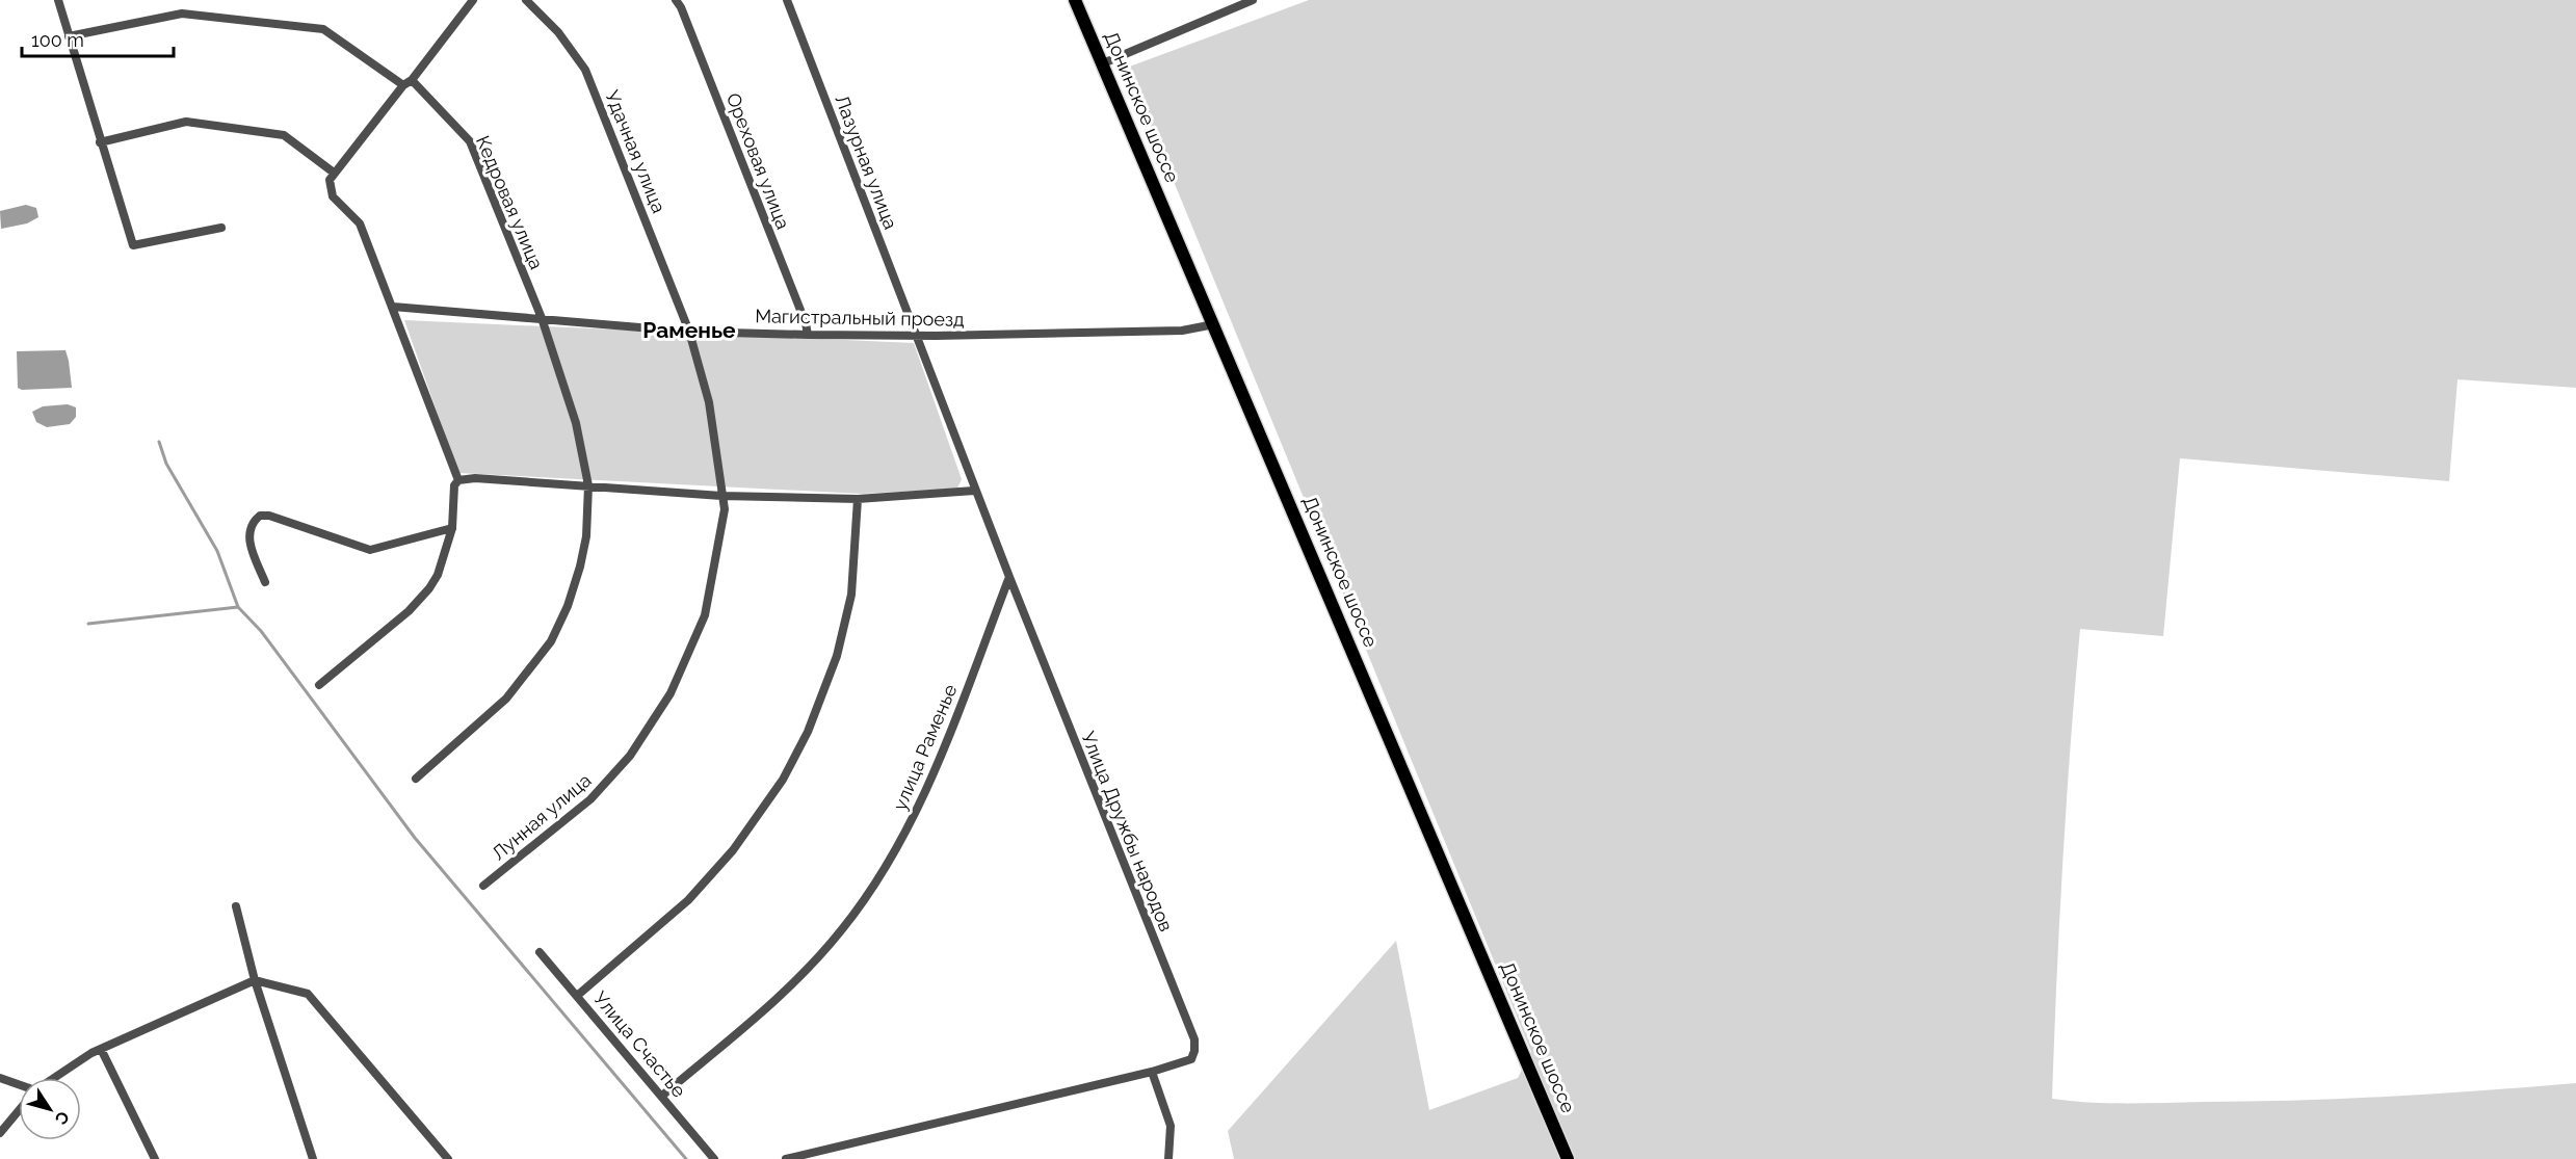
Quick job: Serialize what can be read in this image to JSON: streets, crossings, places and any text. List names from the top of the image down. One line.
{"streets":{"main road":["Донинское шоссе"],"street":["Удачная улица","Ореховая улица","Лазурная улица","Кедровая улица","Магистральный проезд","улица Раменье","Лунная улица","Улица Дружбы народов","Улица Счастье"]},"crossings":[["Донинское шоссе","Магистральный проезд"],["Удачная улица","Магистральный проезд"],["Удачная улица","Лунная улица"],["Ореховая улица","Магистральный проезд"],["Лазурная улица","Магистральный проезд"],["Кедровая улица","Магистральный проезд"],["улица Раменье","Улица Дружбы народов"],["улица Раменье","Улица Счастье"]],"districts":["Раменье"],"scale_bar":"100 m","north":"bottom right"}
